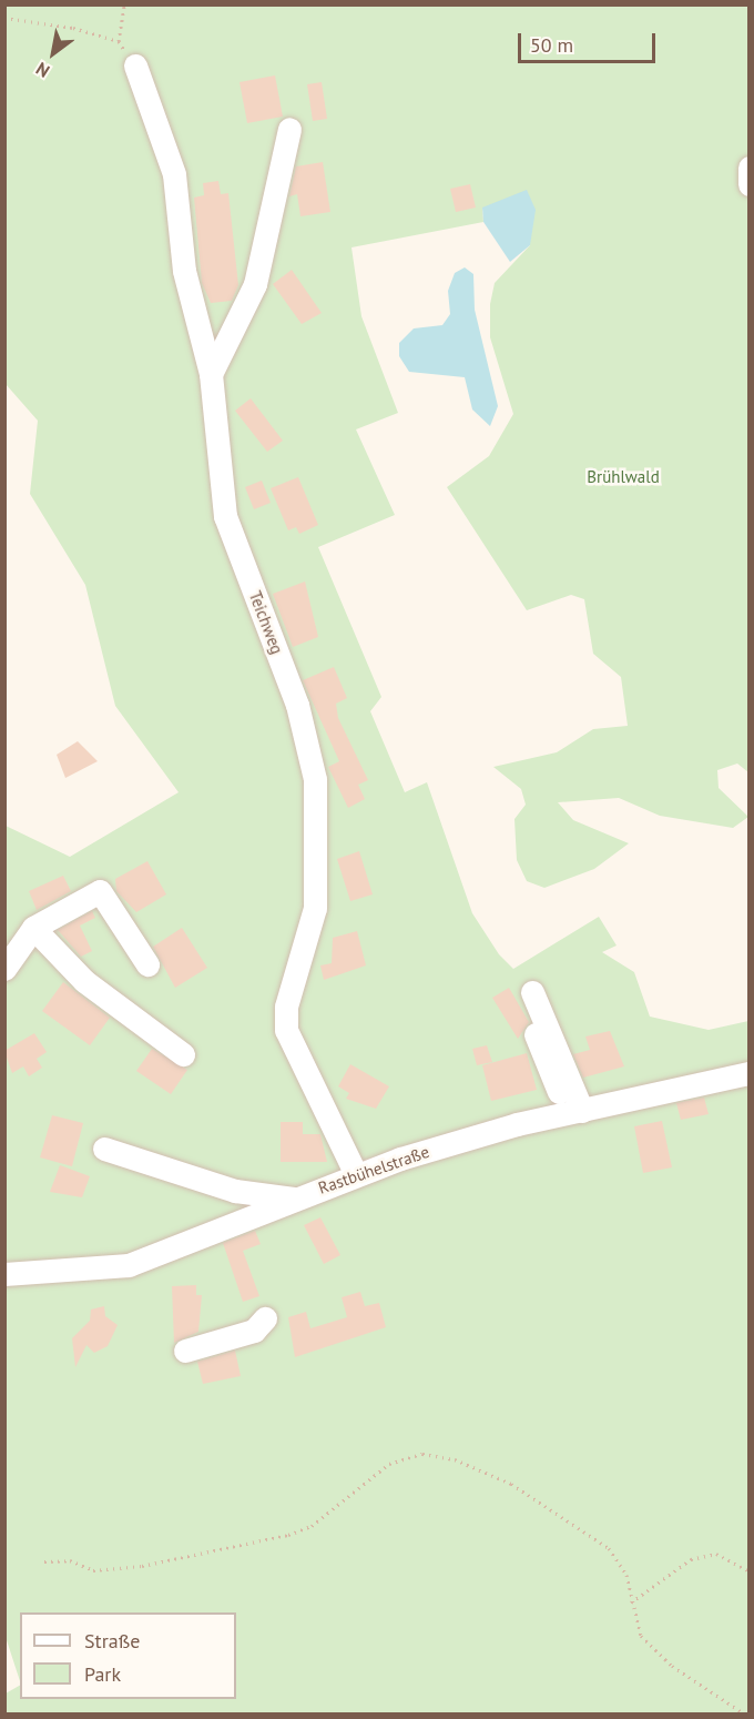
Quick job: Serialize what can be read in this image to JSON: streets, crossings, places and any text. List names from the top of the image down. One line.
{"streets":{"street":["Teichweg","Rastbühelstraße"]},"crossings":[["Teichweg","Rastbühelstraße"]],"parks":["Brühlwald"],"legend":["Straße","Park"],"scale_bar":"50 m","north":"bottom left"}
